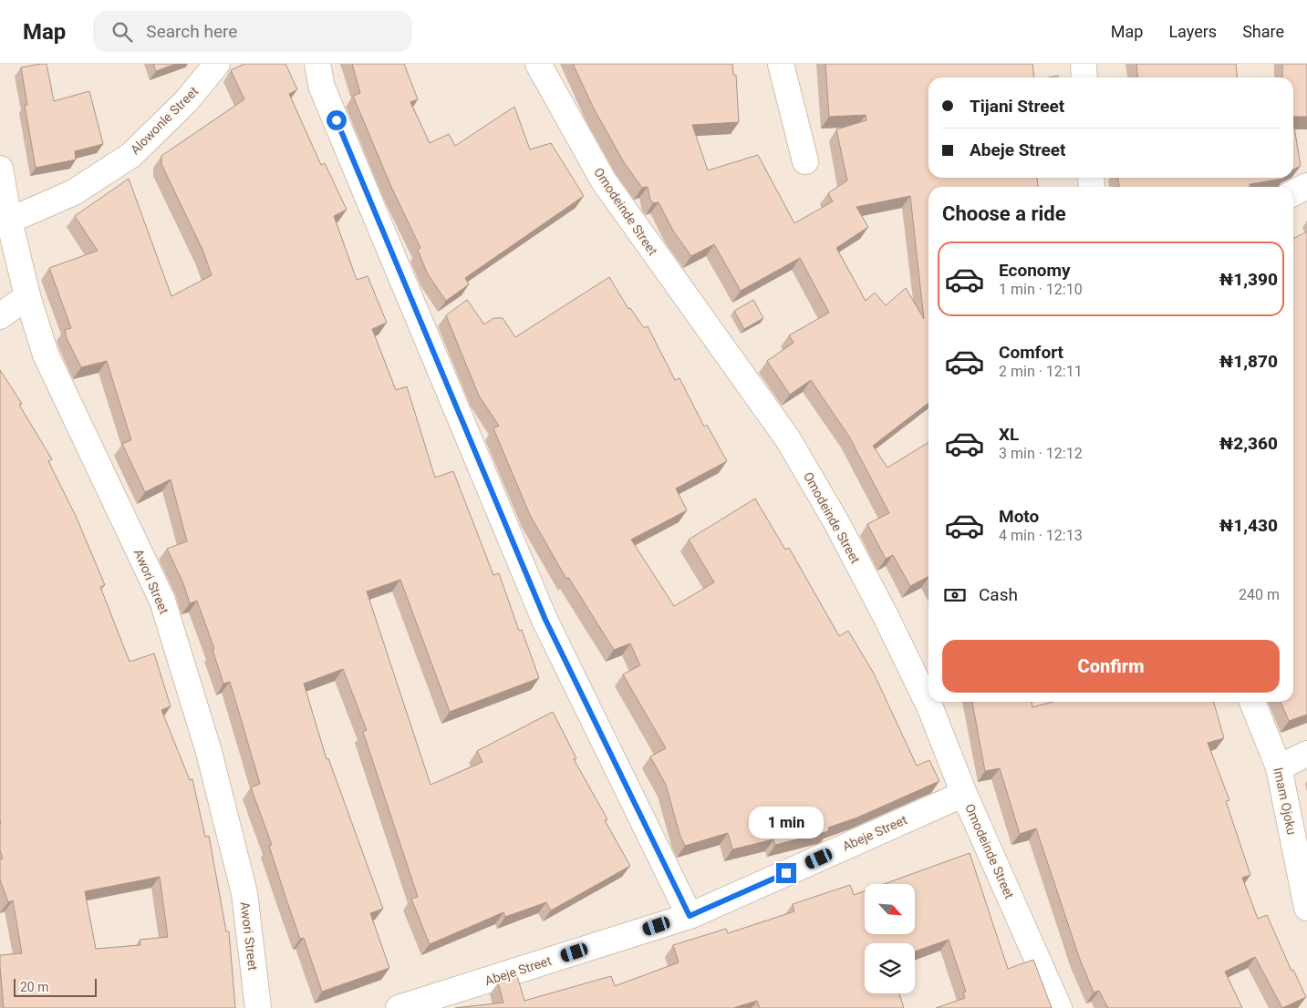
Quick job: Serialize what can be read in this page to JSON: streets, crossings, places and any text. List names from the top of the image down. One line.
{"streets":{"street":["Alowonle Street","Omodeinde Street","Awori Street","Imam Ojoku","Abeje Street"]},"crossings":[["Alowonle Street","Awori Street"],["Omodeinde Street","Abeje Street"]],"scale_bar":"20 m","north":"bottom right","page":{"header":"Map","search":"Search here","nav":["Map","Layers","Share"],"banner":["Tijani Street","Abeje Street"],"heading":"Choose a ride","list":[{"name":"Economy","note":"1 min · 12:10","value":"₦1,390"},{"name":"Comfort","note":"2 min · 12:11","value":"₦1,870"},{"name":"XL","note":"3 min · 12:12","value":"₦2,360"},{"name":"Moto","note":"4 min · 12:13","value":"₦1,430"}],"pay":["Cash","240 m"],"buttons":"Confirm","bubble":"1 min","scale":"20 m"}}
